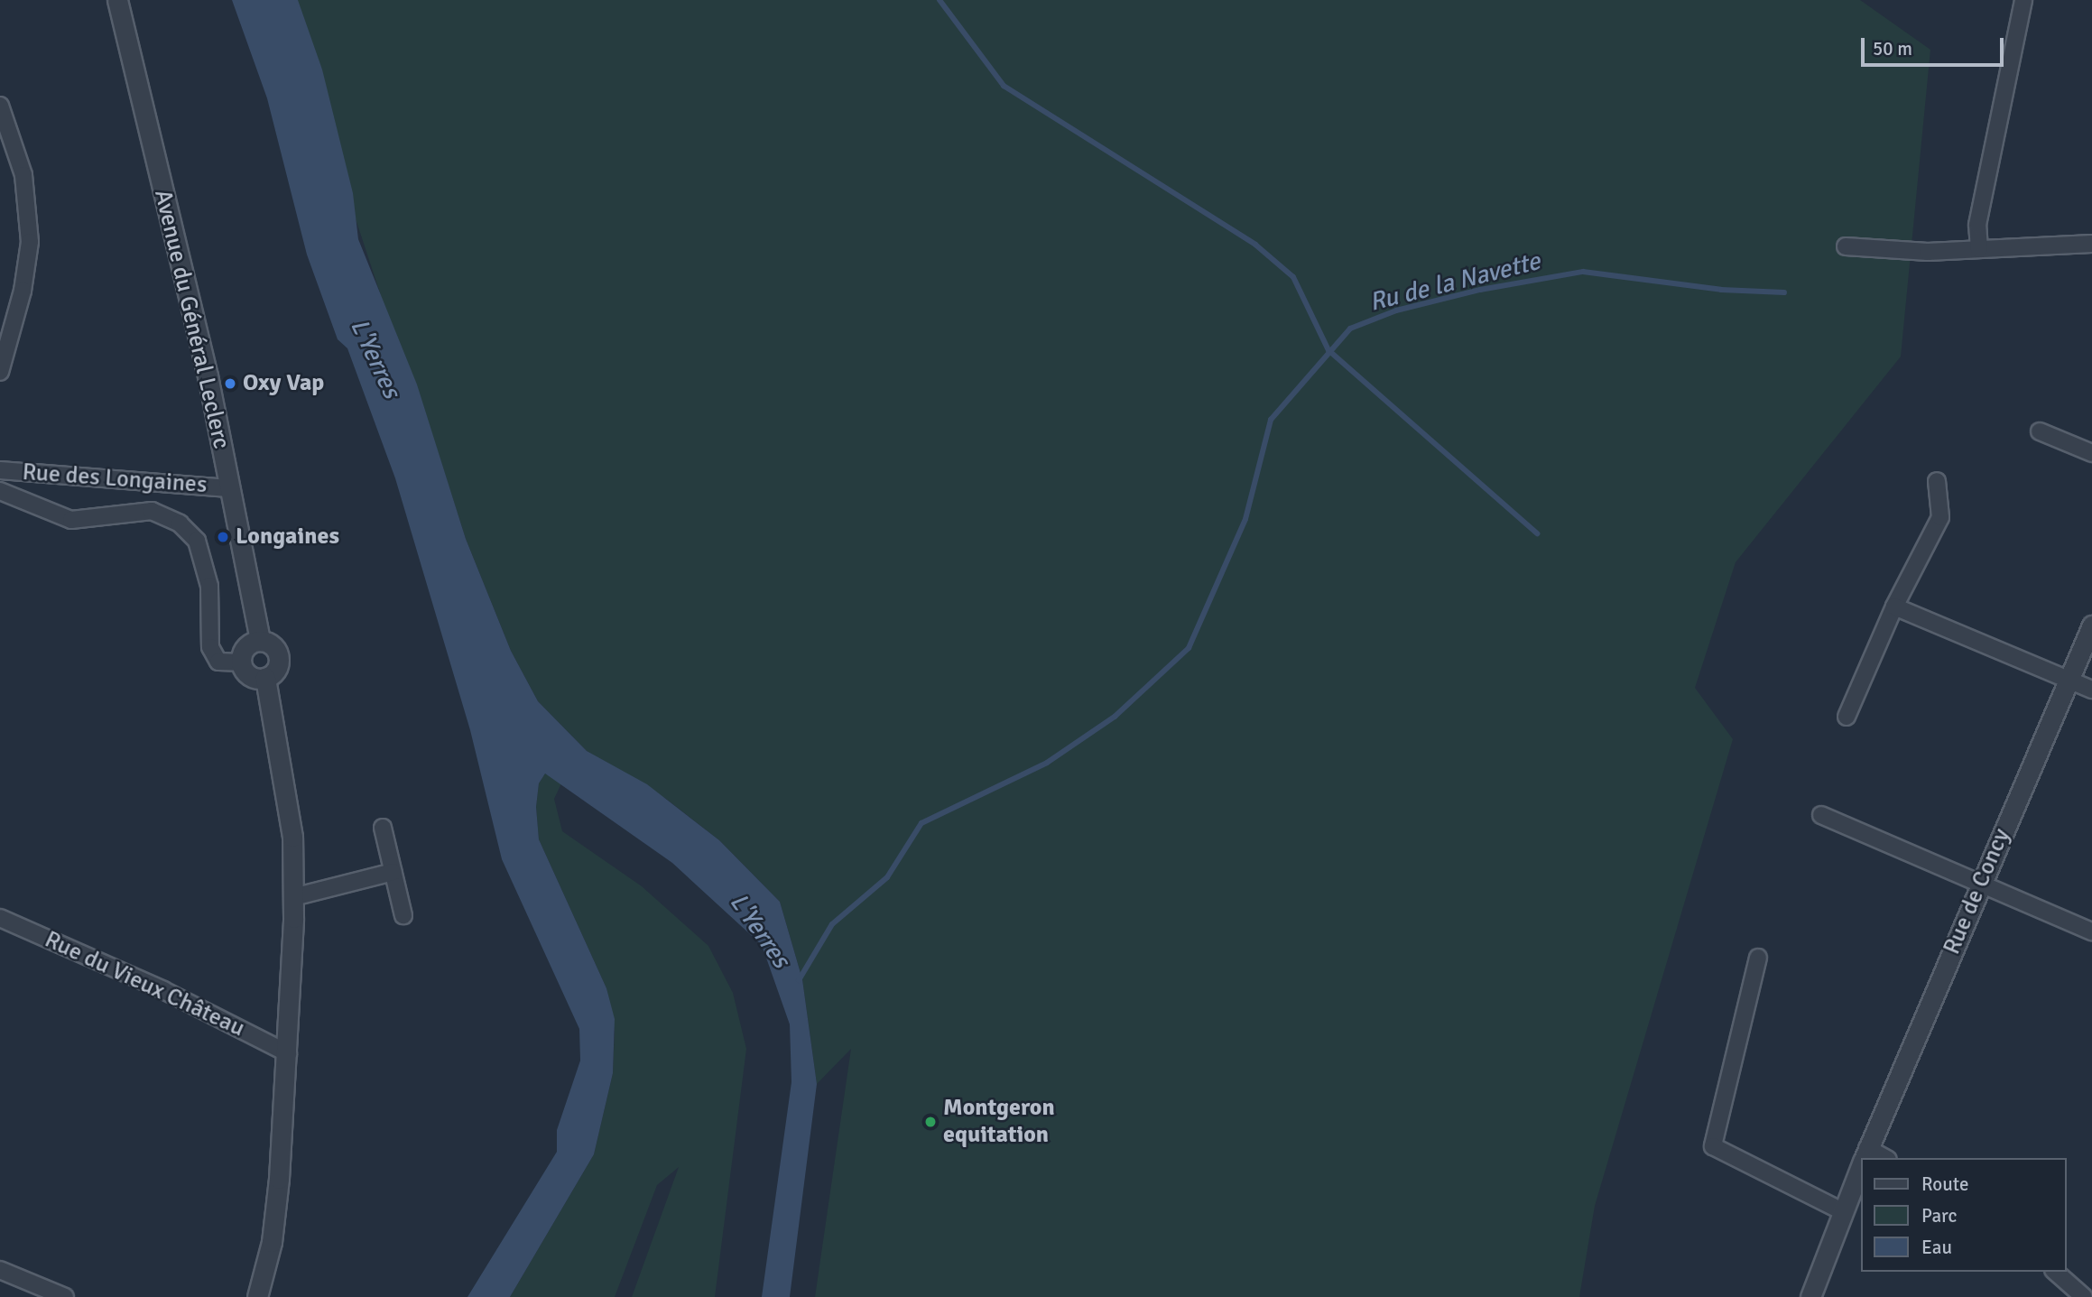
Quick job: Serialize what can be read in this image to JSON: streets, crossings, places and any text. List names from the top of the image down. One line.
{"streets":{"street":["Avenue du Général Leclerc","Rue des Longaines","Rue de Concy","Rue du Vieux Château"]},"crossings":[["Avenue du Général Leclerc","Rue des Longaines"]],"water":["Ru de la Navette","L'Yerres"],"places":["Oxy Vap","Longaines","Montgeron equitation"],"legend":["Route","Parc","Eau"],"scale_bar":"50 m"}
